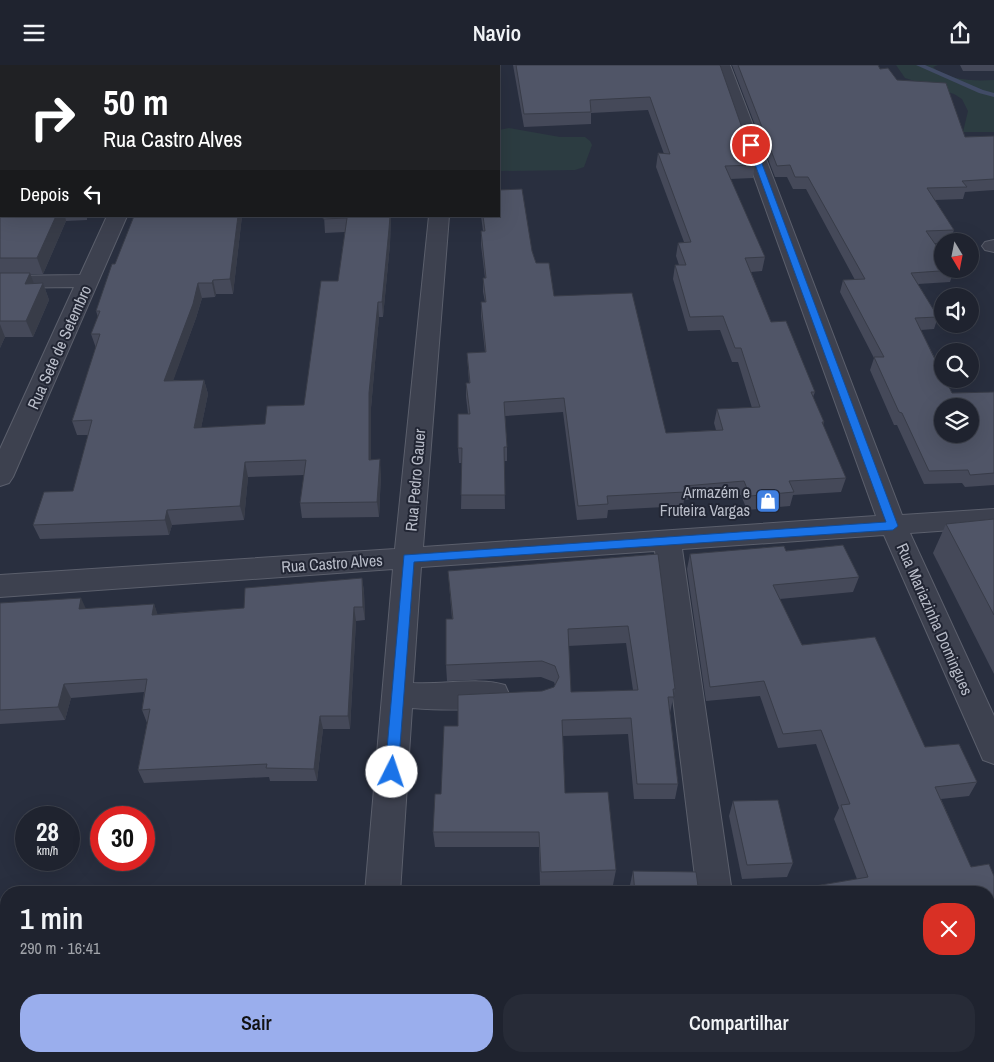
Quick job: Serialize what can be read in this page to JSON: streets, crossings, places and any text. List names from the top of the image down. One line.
{"streets":{"street":["Rua Sete de Setembro","Rua Pedro Gauer","Rua Castro Alves","Rua Mariazinha Domingues"]},"crossings":[["Rua Pedro Gauer","Rua Castro Alves"],["Rua Castro Alves","Rua Mariazinha Domingues"]],"places":{"shop":["Armazém e Fruteira Vargas"]},"north":"bottom","page":{"header":"Navio","turn":["50 m","Rua Castro Alves"],"then":"Depois","speed":"28 km/h","limit":"30","heading":["1 min","290 m · 16:41"],"buttons":["Sair","Compartilhar"]}}
